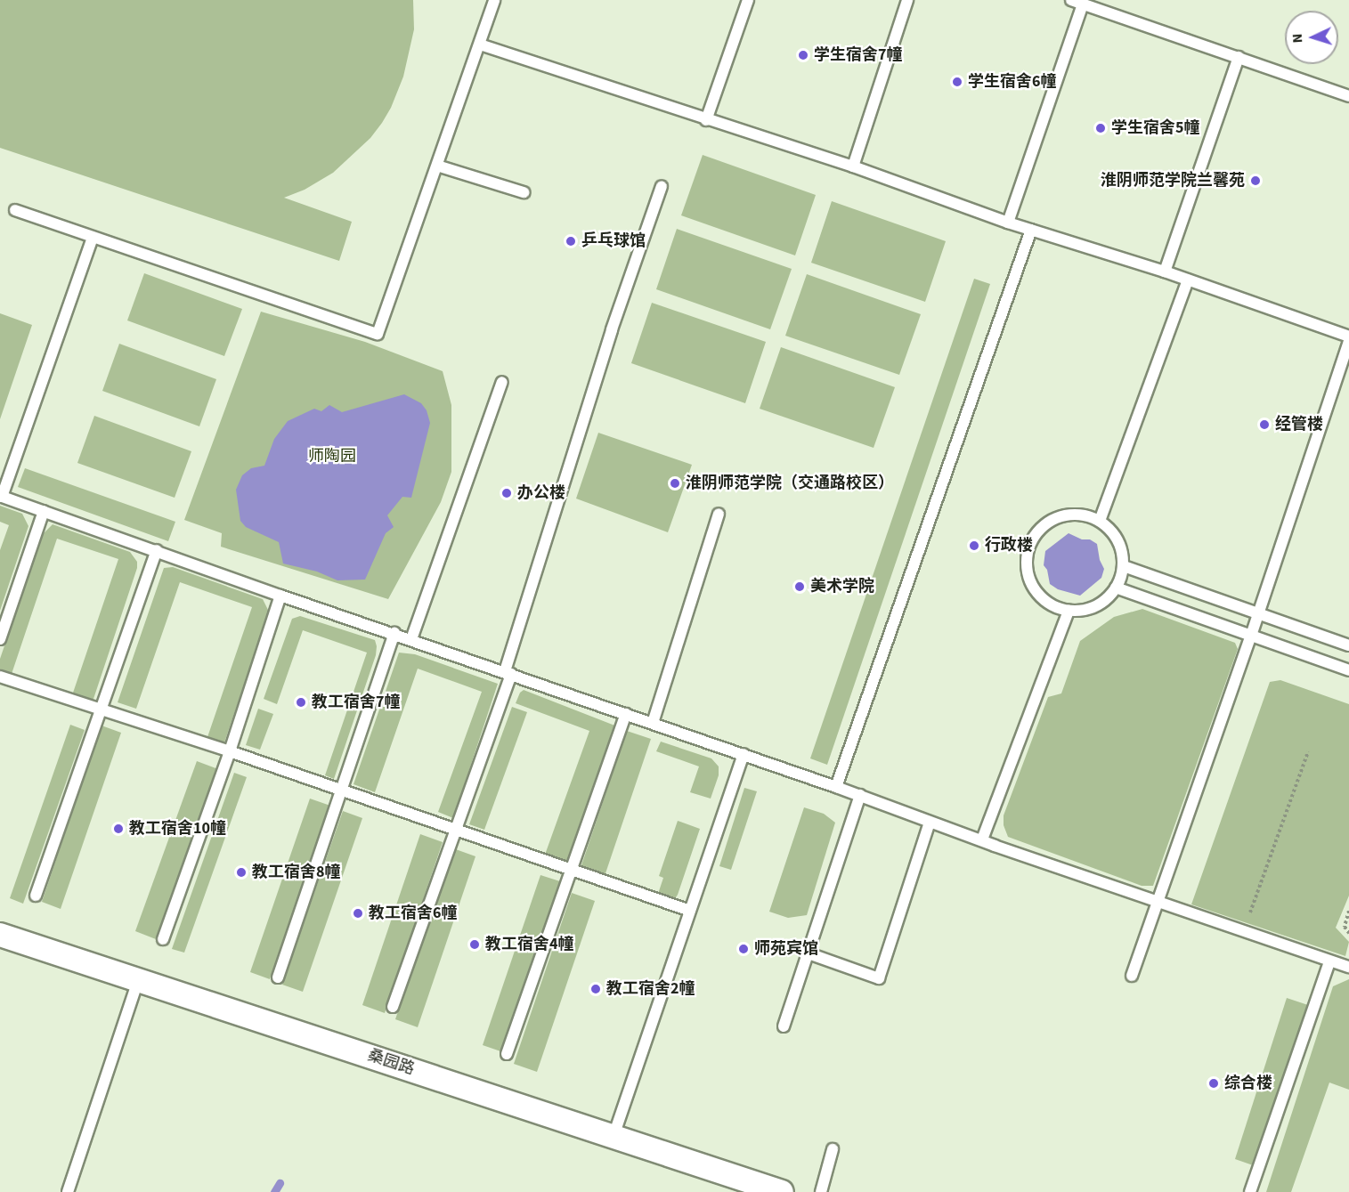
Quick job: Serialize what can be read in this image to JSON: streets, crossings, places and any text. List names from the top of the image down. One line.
{"streets":{"street":["桑园路"]},"parks":["师陶园"],"places":["学生宿舍7幢","学生宿舍6幢","学生宿舍5幢","淮阴师范学院兰馨苑","乒乓球馆","经管楼","淮阴师范学院（交通路校区）","办公楼","行政楼","美术学院","教工宿舍7幢","教工宿舍10幢","教工宿舍8幢","教工宿舍6幢","教工宿舍4幢","师苑宾馆","教工宿舍2幢","综合楼"],"north":"left"}
